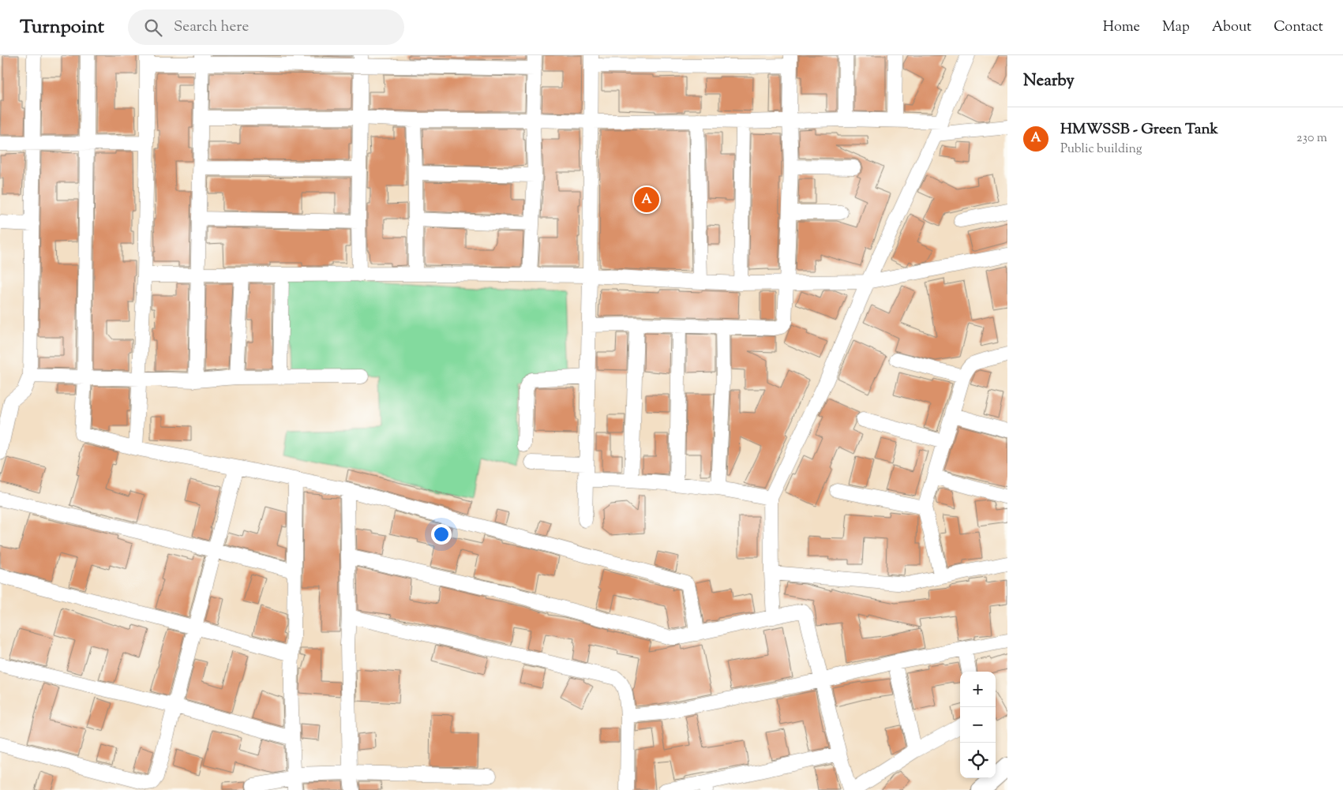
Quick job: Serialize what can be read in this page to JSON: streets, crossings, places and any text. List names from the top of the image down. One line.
{"page":{"header":"Turnpoint","search":"Search here","nav":["Home","Map","About","Contact"],"heading":"Nearby","list":[{"mark":"A","name":"HMWSSB - Green Tank","note":"Public building","value":"230 m"}],"pins":"A","map_buttons":["+","−"]}}
